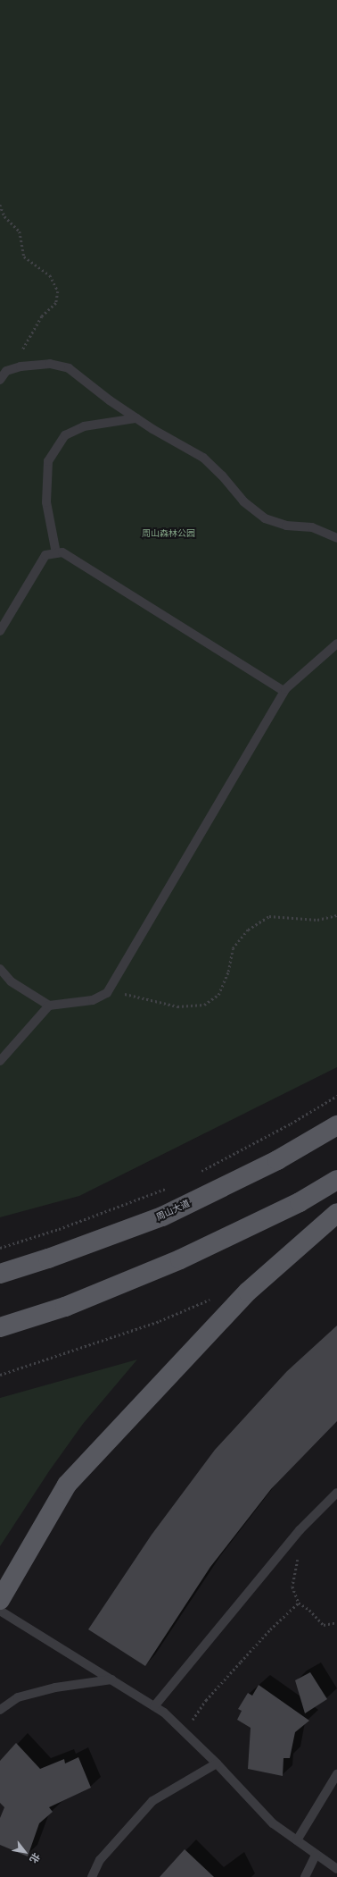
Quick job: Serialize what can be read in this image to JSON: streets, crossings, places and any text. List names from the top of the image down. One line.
{"streets":{"main road":["周山大道"]},"parks":["周山森林公园"],"north":"bottom right"}
